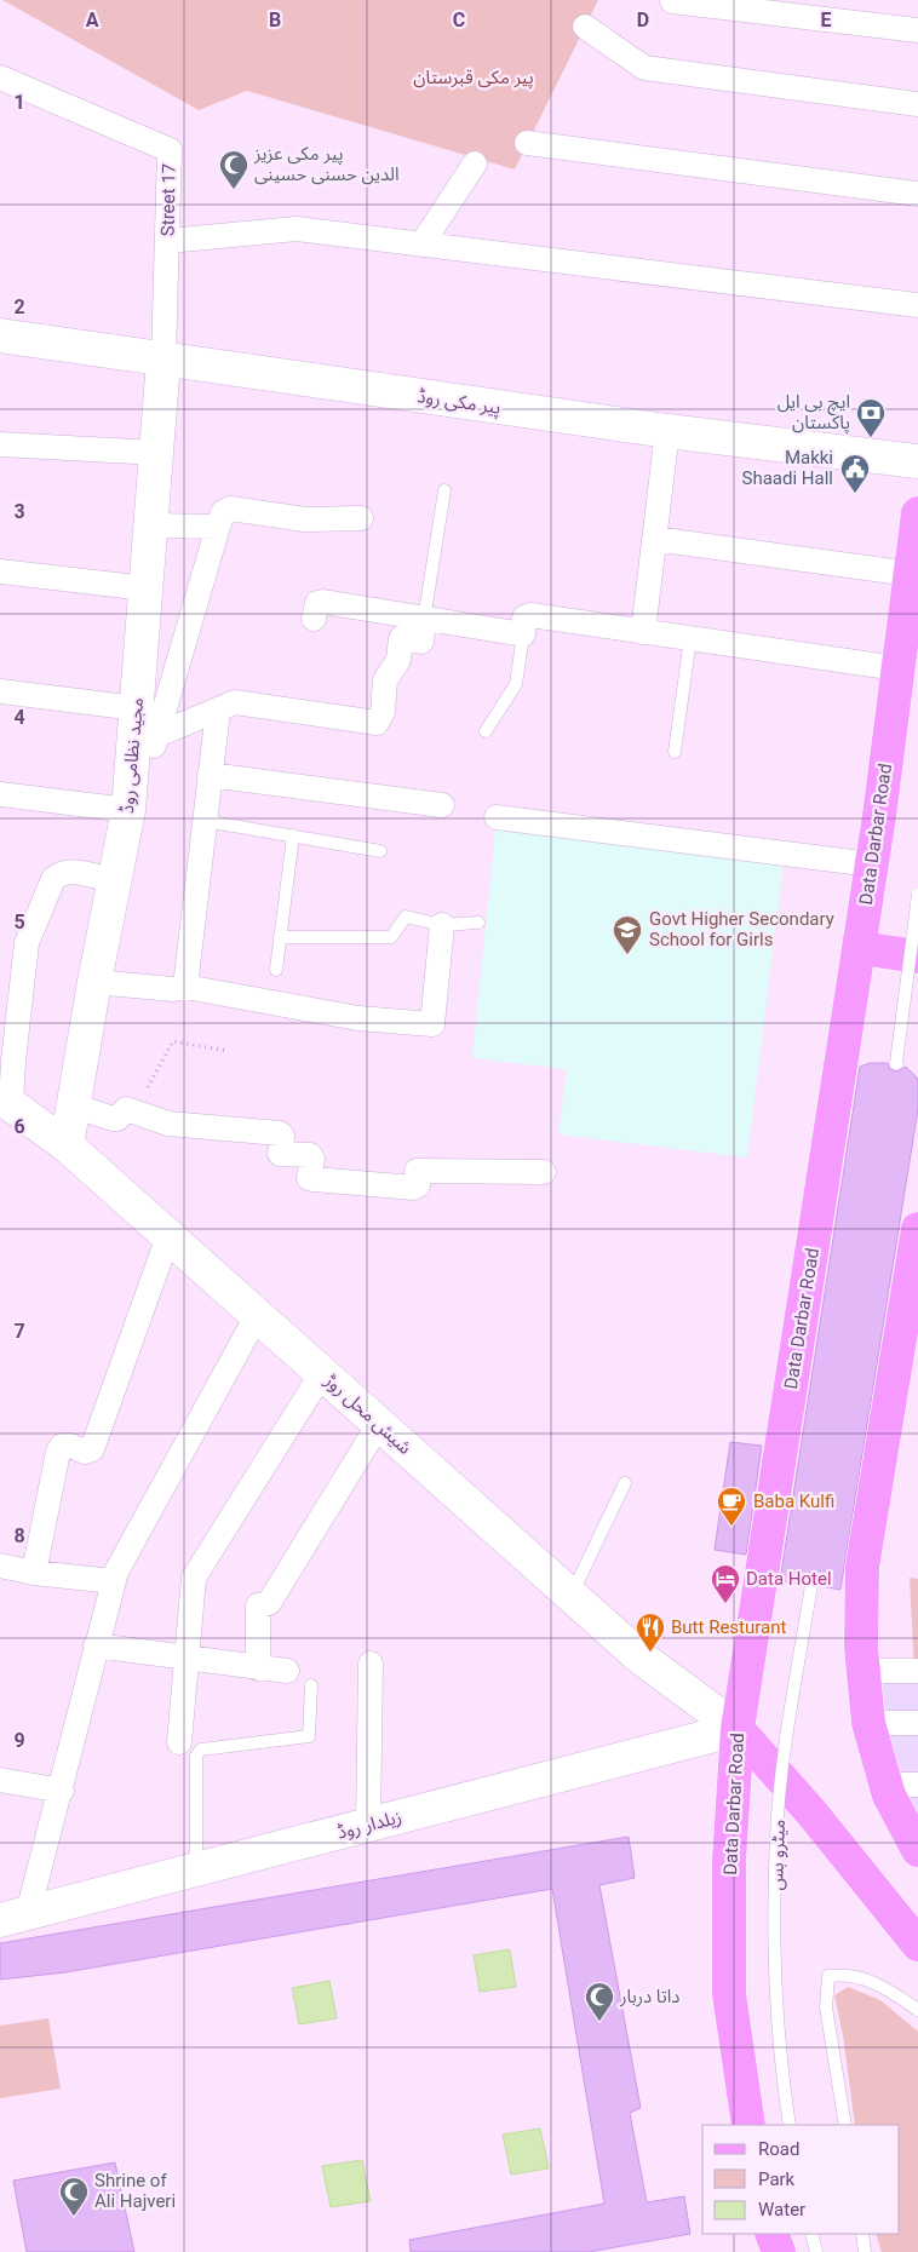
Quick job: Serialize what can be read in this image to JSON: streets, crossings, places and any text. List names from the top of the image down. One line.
{"streets":{"main road":["Data Darbar Road"],"street":["Street 17","پیر مکی روڈ","مجید نظامی روڈ","شیش محل روڑ","زیلدار روڈ"],"lane":["میٹرو بس"]},"crossings":[["Street 17","پیر مکی روڈ"],["Street 17","مجید نظامی روڈ"],["پیر مکی روڈ","مجید نظامی روڈ"],["مجید نظامی روڈ","شیش محل روڑ"],["Data Darbar Road","شیش محل روڑ"],["Data Darbar Road","زیلدار روڈ"],["شیش محل روڑ","زیلدار روڈ"]],"parks":["پیر مکی قبرستان"],"places":{"mosque":["پیر مکی عزیز الدین حسنی حسینی","داتا دربار","Shrine of Ali Hajveri"],"bank":["ایچ بی ایل پاکستان"],"public building":["Makki Shaadi Hall"],"school or university":["Govt Higher Secondary School for Girls"],"cafe":["Baba Kulfi"],"hotel":["Data Hotel"],"restaurant":["Butt Resturant"]},"legend":["Road","Park","Water"],"grid":{"columns":["A","B","C","D","E"],"rows":["1","2","3","4","5","6","7","8","9"]}}
